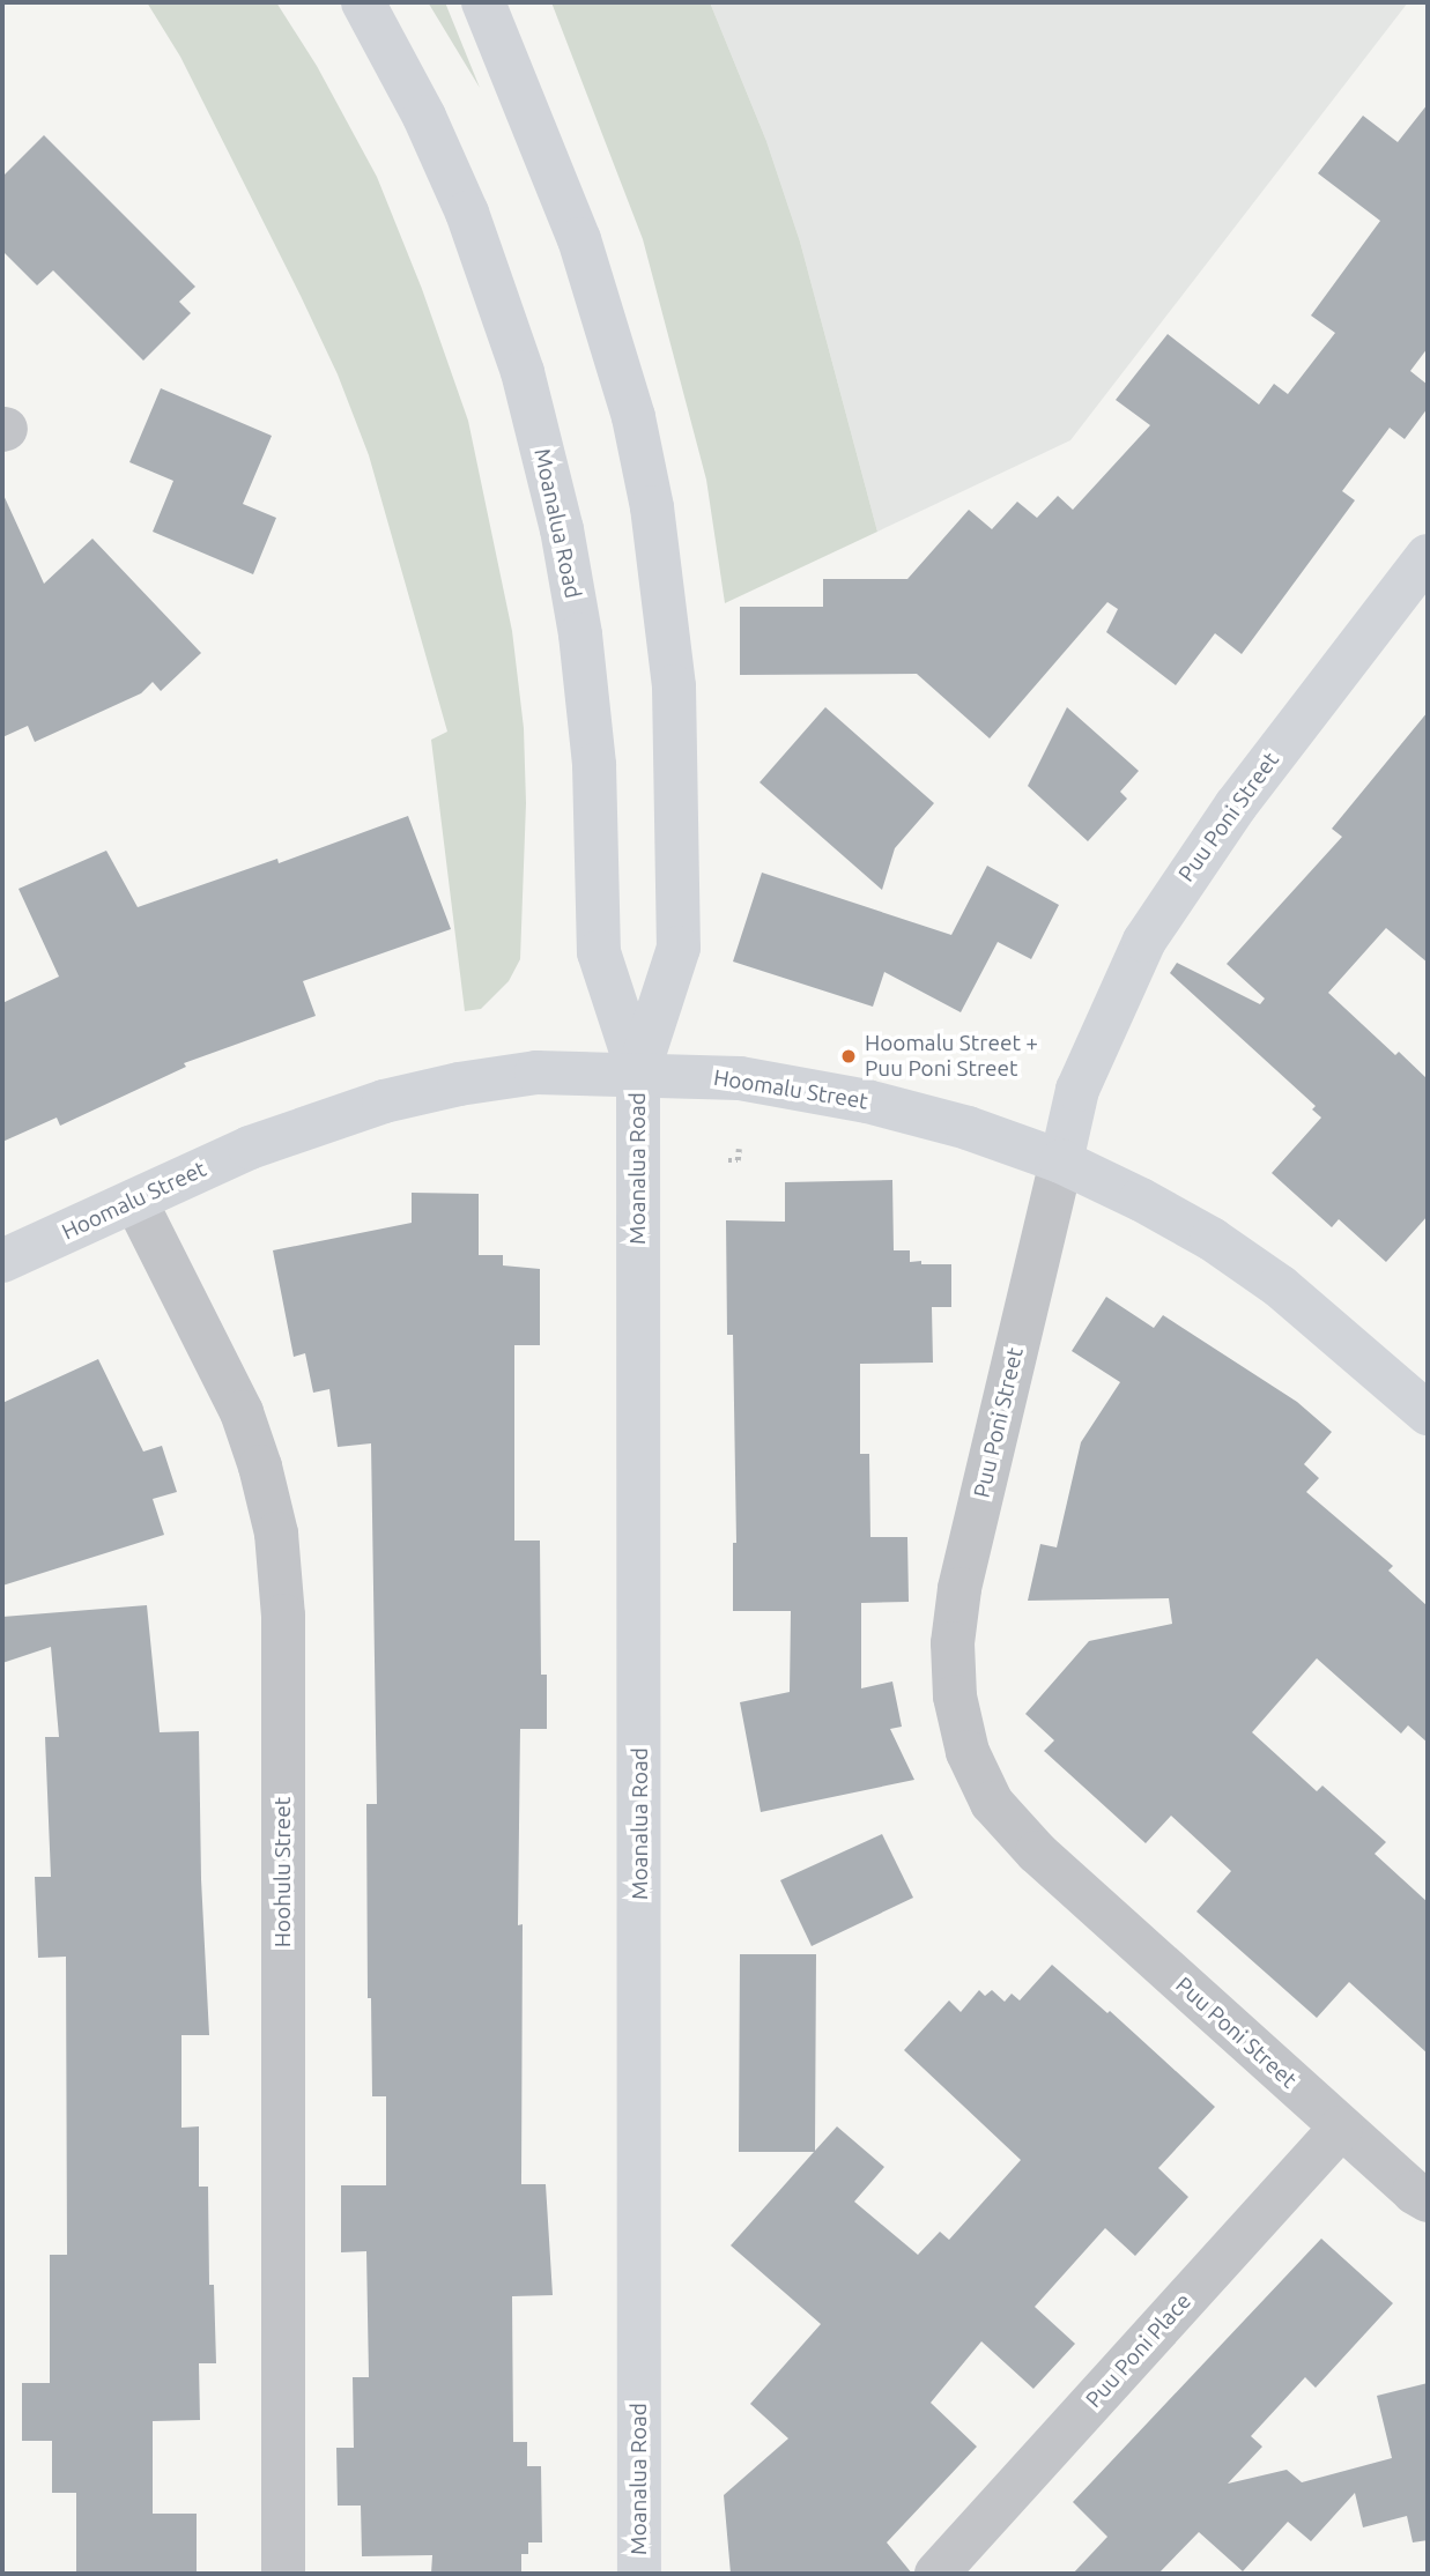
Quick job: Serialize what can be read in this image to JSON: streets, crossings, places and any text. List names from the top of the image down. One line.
{"streets":{"main road":["Moanalua Road","Puu Poni Street","Hoomalu Street"],"street":["Hoohulu Street","Puu Poni Place"]},"crossings":[["Moanalua Road","Hoomalu Street"],["Puu Poni Street","Hoomalu Street"],["Puu Poni Street","Puu Poni Place"],["Hoomalu Street","Hoohulu Street"]],"places":["Hoomalu Street + Puu Poni Street"]}
